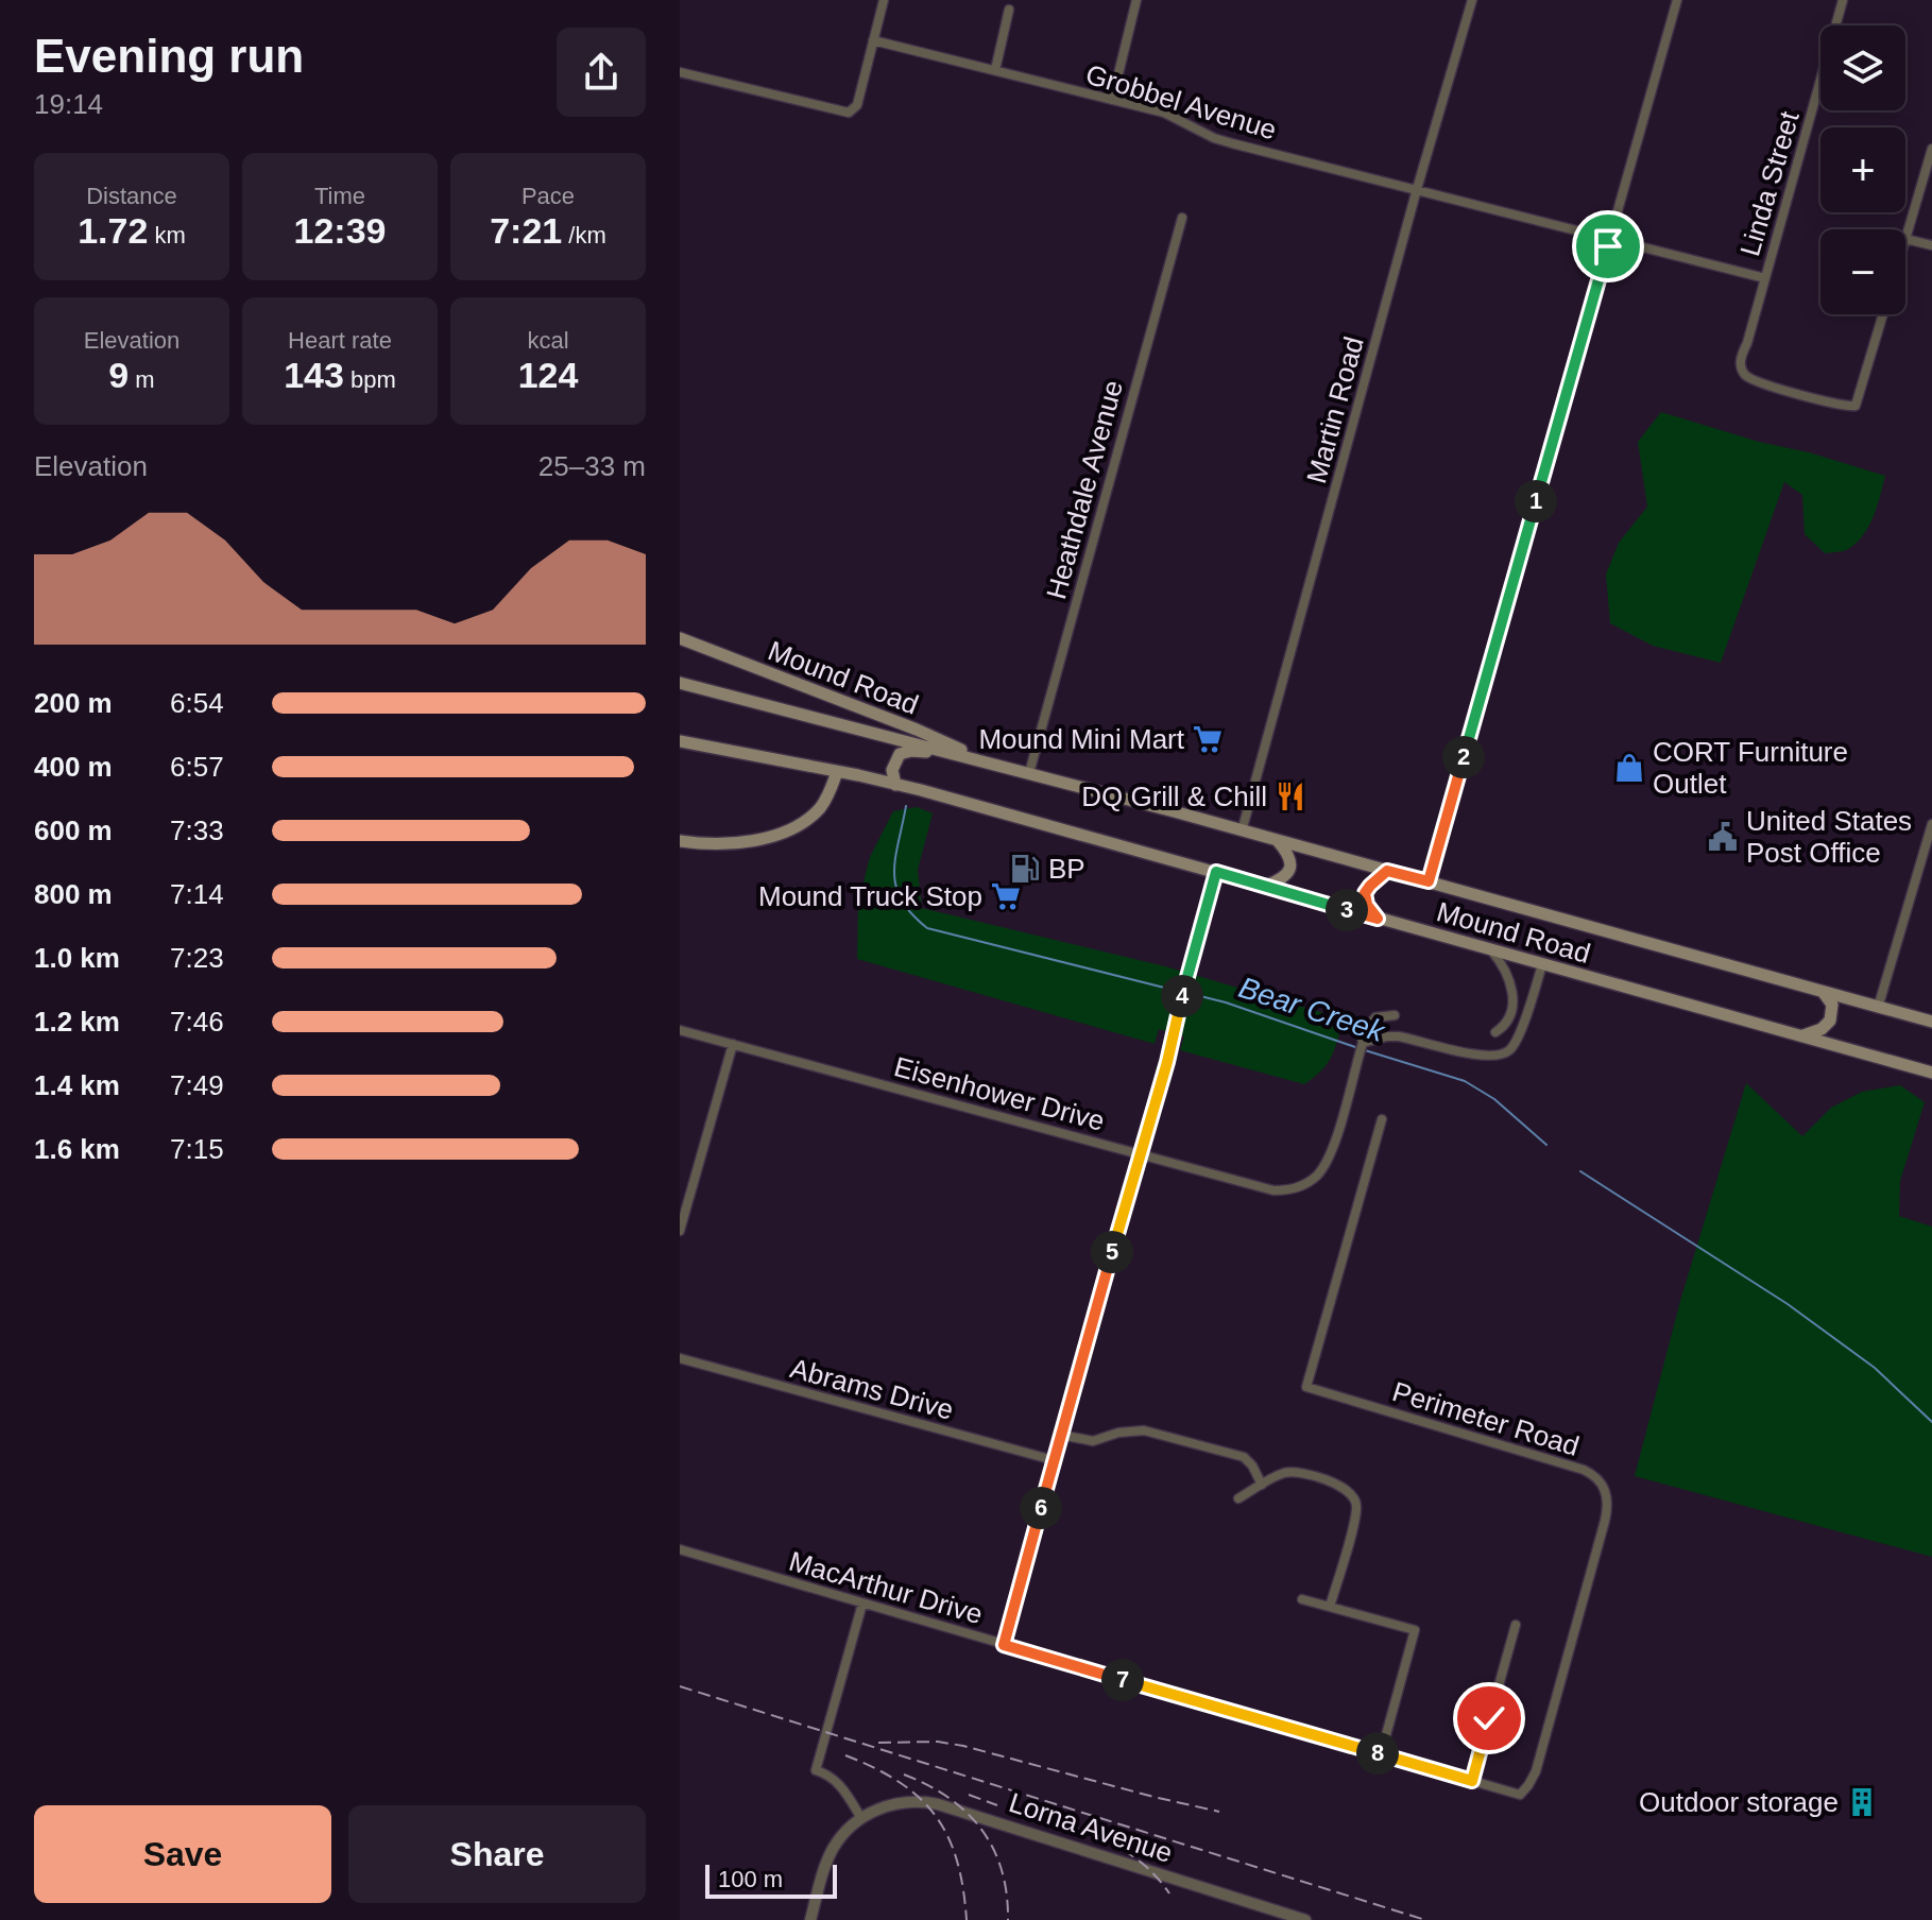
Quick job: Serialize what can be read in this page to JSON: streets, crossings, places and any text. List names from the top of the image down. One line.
{"streets":{"main road":["Mound Road"],"street":["Grobbel Avenue","Linda Street","Martin Road","Heathdale Avenue","Eisenhower Drive","Abrams Drive","Perimeter Road","MacArthur Drive","Lorna Avenue"]},"crossings":[["Grobbel Avenue","Linda Street"],["Grobbel Avenue","Martin Road"],["Martin Road","Mound Road"],["Heathdale Avenue","Mound Road"],["Perimeter Road","MacArthur Drive"]],"water":["Bear Creek"],"places":{"supermarket":["Mound Mini Mart","Mound Truck Stop"],"shop":["CORT Furniture Outlet"],"restaurant":["DQ Grill & Chill"],"public building":["United States Post Office"],"fuel station":["BP"],"building":["Outdoor storage"]},"scale_bar":"100 m","page":{"heading":["Evening run","19:14"],"map_buttons":["+","−"],"stats":[["Distance","1.72 km"],["Time","12:39"],["Pace","7:21 /km"],["Elevation","9 m"],["Heart rate","143 bpm"],["kcal","124"]],"chart":["Elevation","25–33 m"],"pins":["1","2","3","4","5","6","7","8"],"list":[{"name":"200 m","note":"6:54"},{"name":"400 m","note":"6:57"},{"name":"600 m","note":"7:33"},{"name":"800 m","note":"7:14"},{"name":"1.0 km","note":"7:23"},{"name":"1.2 km","note":"7:46"},{"name":"1.4 km","note":"7:49"},{"name":"1.6 km","note":"7:15"}],"buttons":["Save","Share"],"scale":"100 m"}}
